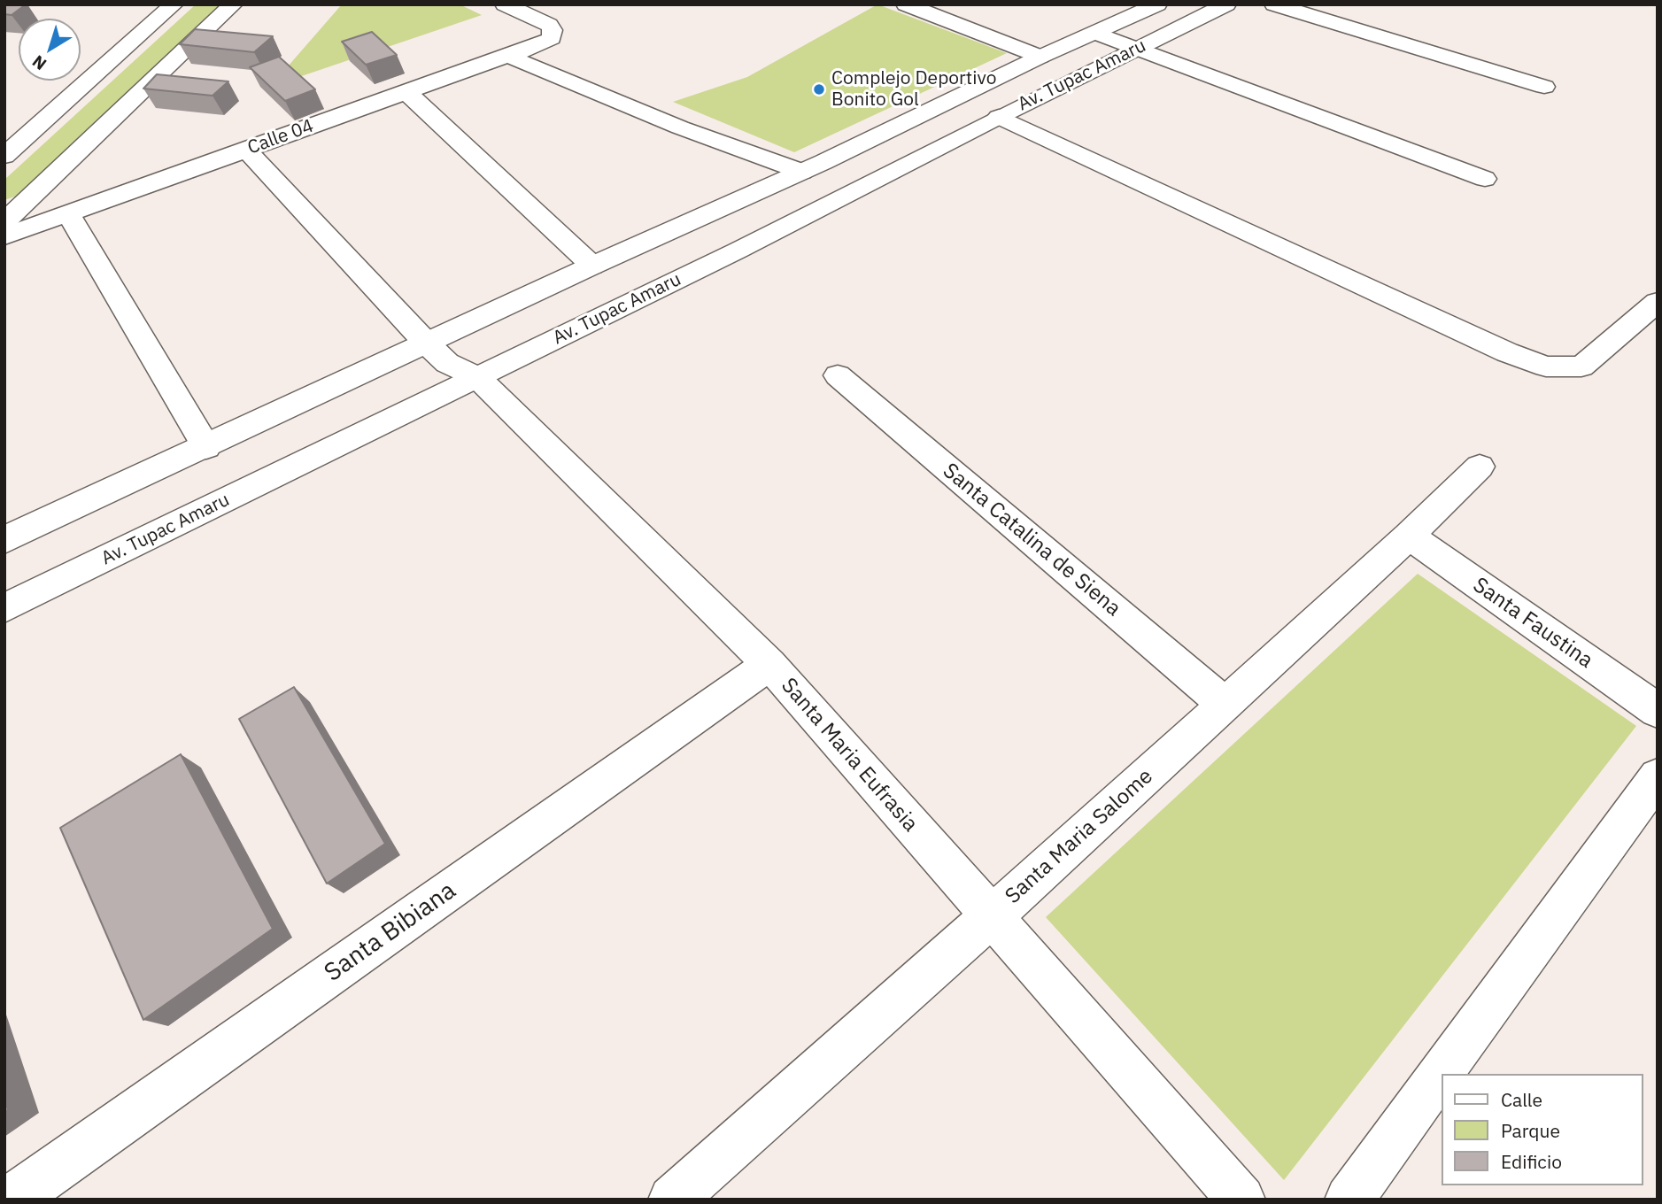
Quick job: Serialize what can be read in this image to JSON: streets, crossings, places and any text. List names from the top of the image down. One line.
{"streets":{"street":["Av. Tupac Amaru","Calle 04","Santa Catalina de Siena","Santa Faustina","Santa Maria Eufrasia","Santa Maria Salome","Santa Bibiana"]},"crossings":[["Av. Tupac Amaru","Santa Maria Eufrasia"],["Calle 04","Santa Maria Eufrasia"],["Santa Catalina de Siena","Santa Maria Salome"],["Santa Faustina","Santa Maria Salome"],["Santa Maria Eufrasia","Santa Maria Salome"],["Santa Maria Eufrasia","Santa Bibiana"]],"places":["Complejo Deportivo Bonito Gol"],"legend":["Calle","Parque","Edificio"],"north":"bottom left"}
